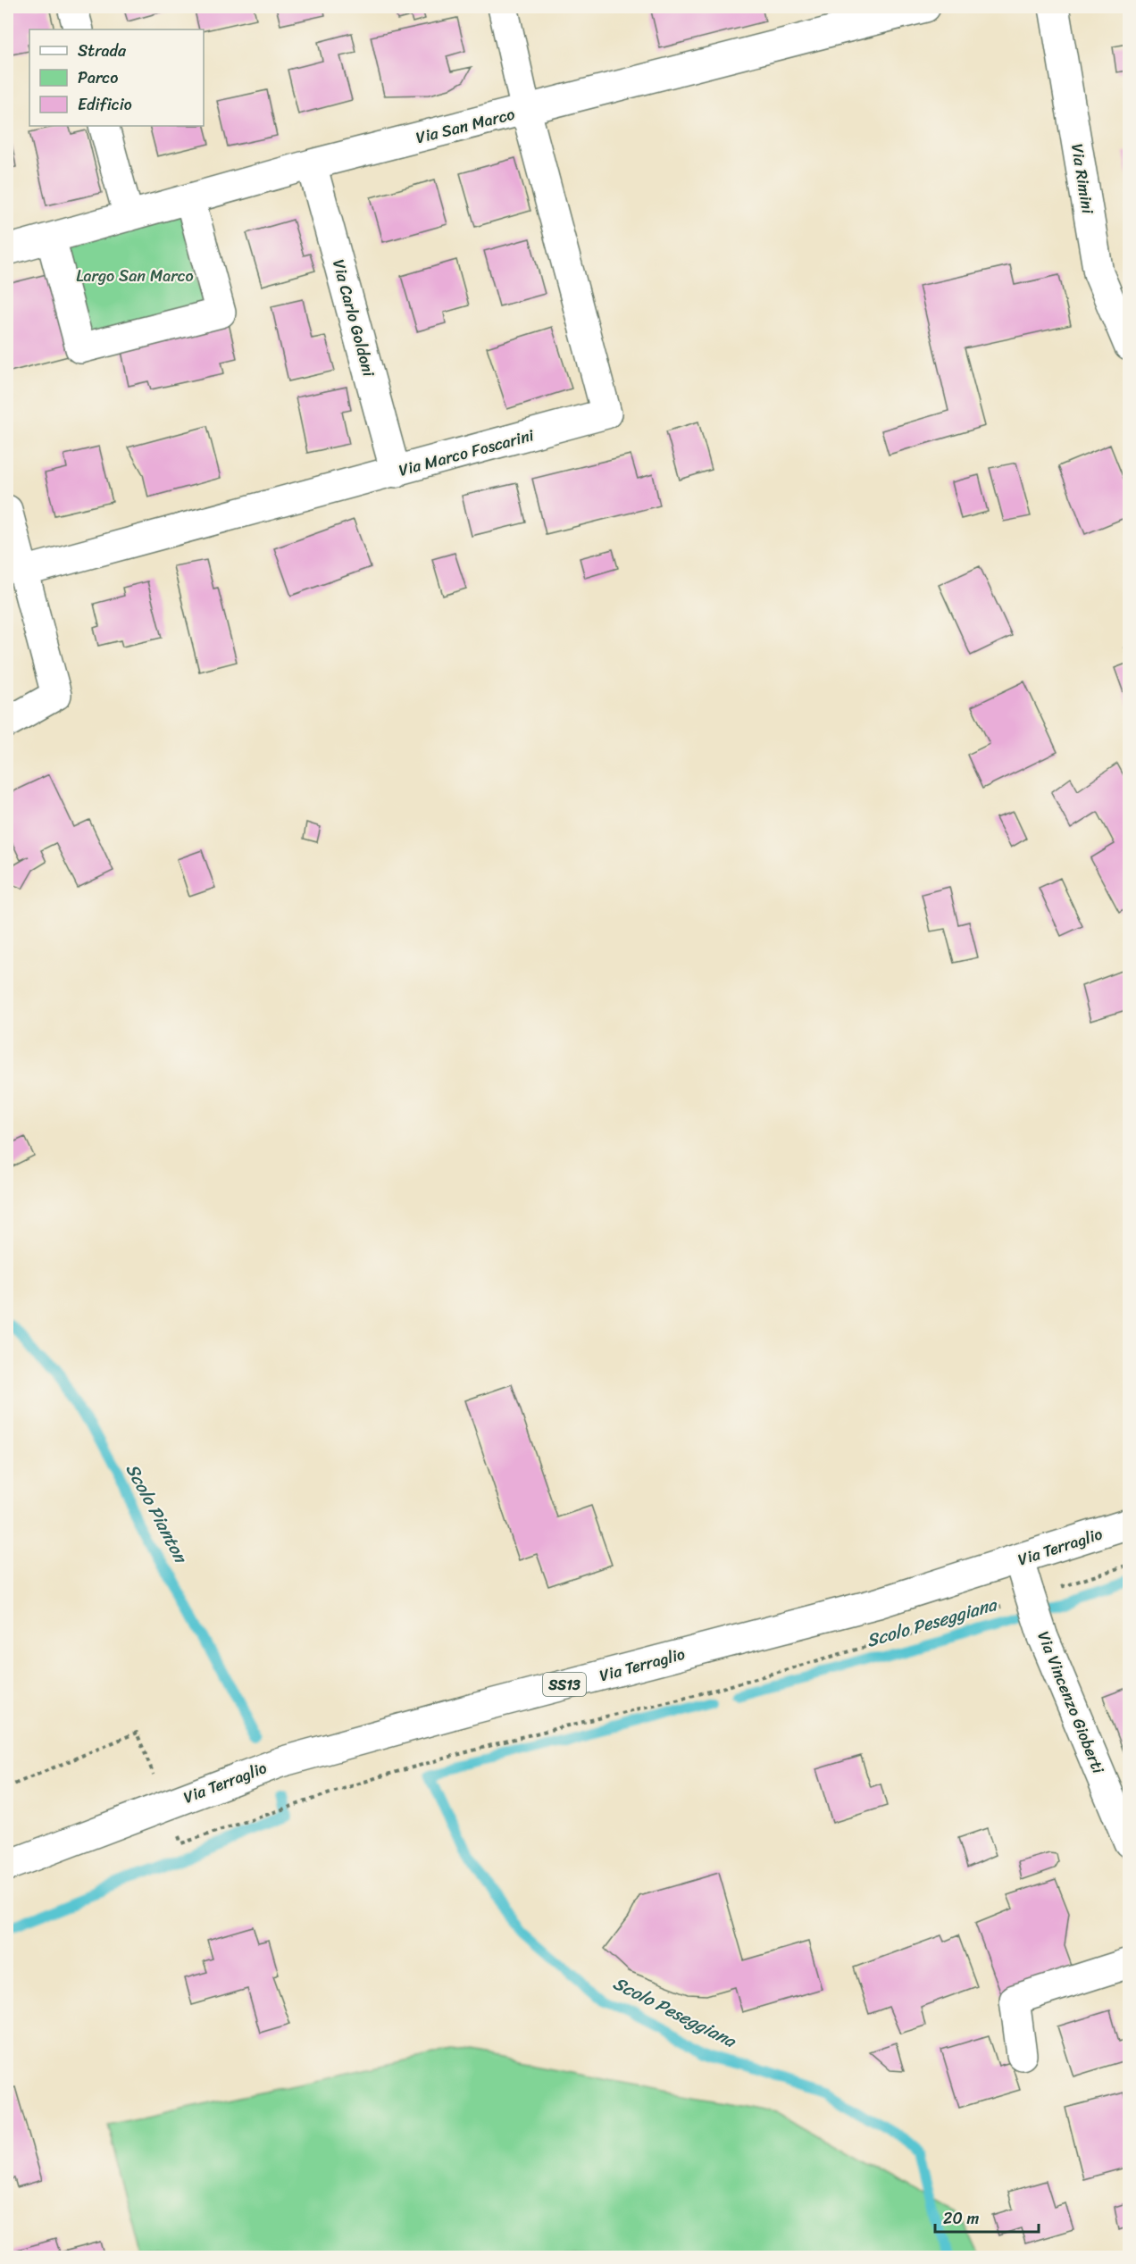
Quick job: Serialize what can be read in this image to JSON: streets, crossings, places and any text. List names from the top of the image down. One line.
{"streets":{"street":["Via San Marco","Via Rimini","Via Carlo Goldoni","Via Marco Foscarini","Via Terraglio","SS13","Via Vincenzo Gioberti"]},"crossings":[["Via San Marco","Via Carlo Goldoni"],["Via San Marco","Via Marco Foscarini"],["Via Carlo Goldoni","Via Marco Foscarini"],["Via Terraglio","Via Vincenzo Gioberti"]],"water":["Scolo Pianton","Scolo Peseggiana"],"parks":["Largo San Marco"],"legend":["Strada","Parco","Edificio"],"scale_bar":"20 m"}
